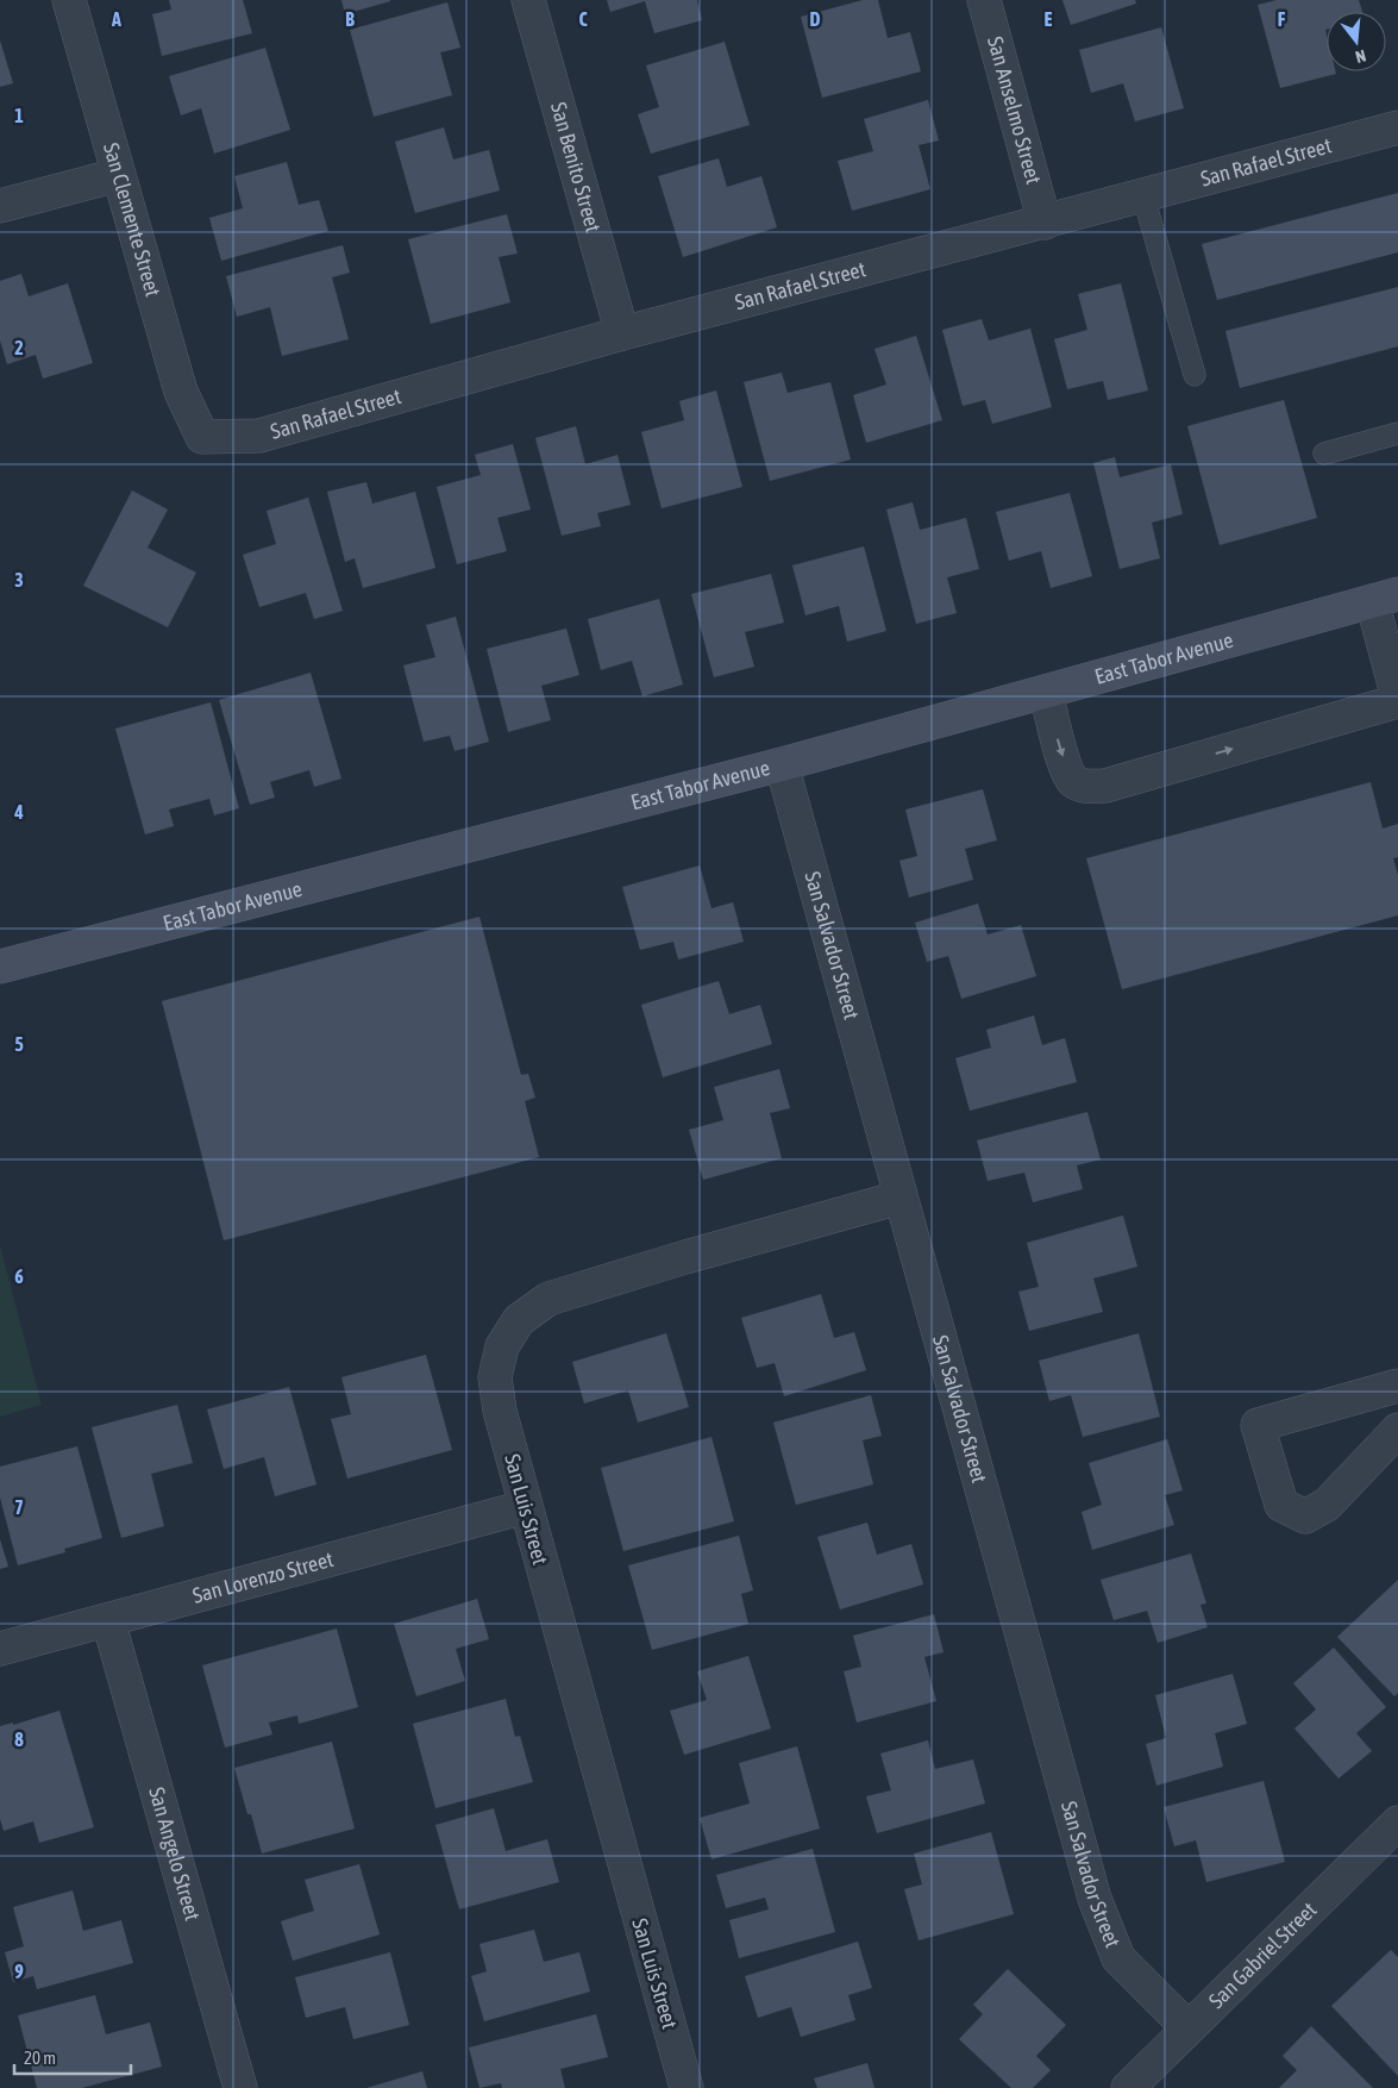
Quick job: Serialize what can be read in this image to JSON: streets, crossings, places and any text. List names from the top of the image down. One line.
{"streets":{"main road":["East Tabor Avenue"],"street":["San Anselmo Street","San Rafael Street","San Benito Street","San Clemente Street","San Salvador Street","San Luis Street","San Lorenzo Street","San Angelo Street","San Gabriel Street"]},"crossings":[["San Anselmo Street","San Rafael Street"],["San Rafael Street","San Benito Street"],["San Rafael Street","San Clemente Street"],["East Tabor Avenue","San Salvador Street"],["San Salvador Street","San Luis Street"],["San Salvador Street","San Gabriel Street"],["San Luis Street","San Lorenzo Street"],["San Lorenzo Street","San Angelo Street"]],"scale_bar":"20 m","north":"bottom","grid":{"columns":["A","B","C","D","E","F"],"rows":["1","2","3","4","5","6","7","8","9"]}}
